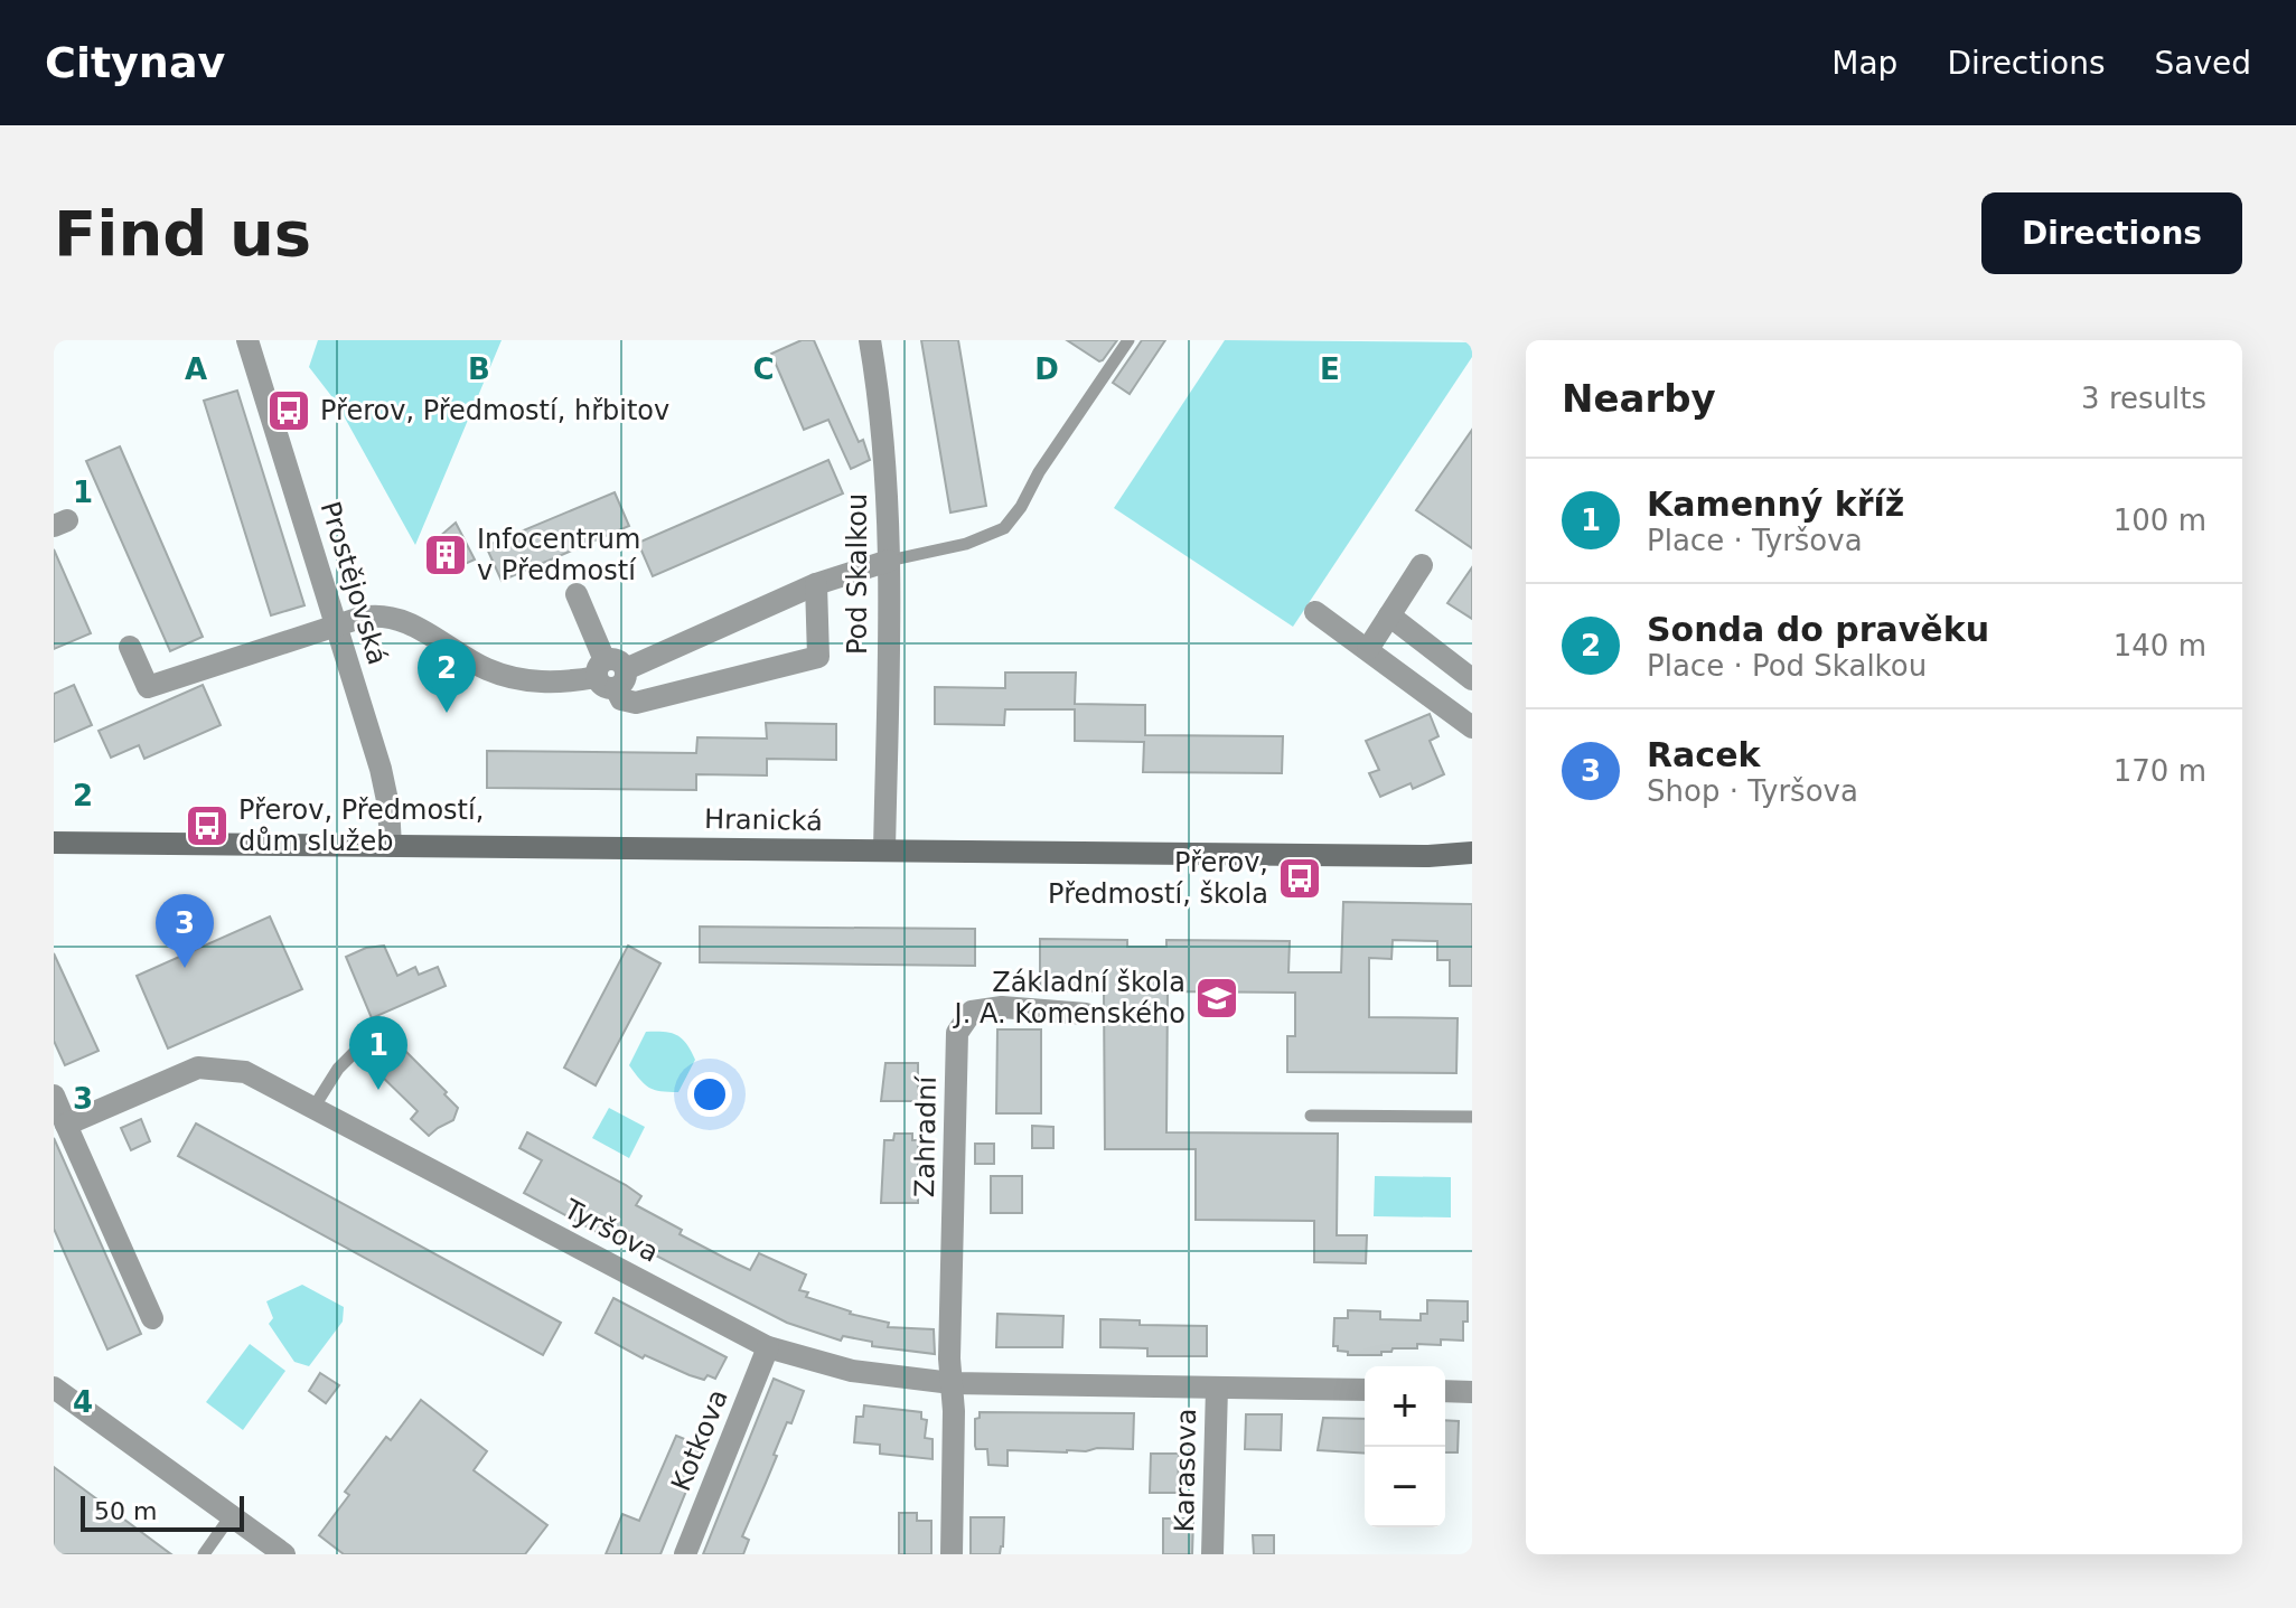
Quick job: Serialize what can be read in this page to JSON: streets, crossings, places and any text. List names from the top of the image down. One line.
{"streets":{"main road":["Hranická"],"street":["Pod Skalkou","Prostějovská","Zahradní","Tyršova","Kotkova","Karasova"]},"crossings":[["Pod Skalkou","Hranická"],["Prostějovská","Hranická"],["Zahradní","Tyršova"],["Tyršova","Kotkova"],["Tyršova","Karasova"]],"places":{"bus stop":["Přerov, Předmostí, hřbitov","Přerov, Předmostí, dům služeb","Přerov, Předmostí, škola"],"building":["Infocentrum v Předmostí"],"school or university":["Základní škola J. A. Komenského"]},"scale_bar":"50 m","page":{"header":"Citynav","nav":["Map","Directions","Saved"],"buttons":"Directions","title":"Find us","heading":["Nearby","3 results"],"list":[{"mark":"1","name":"Kamenný kříž","note":"Place · Tyršova","value":"100 m"},{"mark":"2","name":"Sonda do pravěku","note":"Place · Pod Skalkou","value":"140 m"},{"mark":"3","name":"Racek","note":"Shop · Tyršova","value":"170 m"}],"pins":["2","3","1"],"map_buttons":["+","−"],"scale":"50 m"},"grid":{"columns":["A","B","C","D","E"],"rows":["1","2","3","4"]}}
